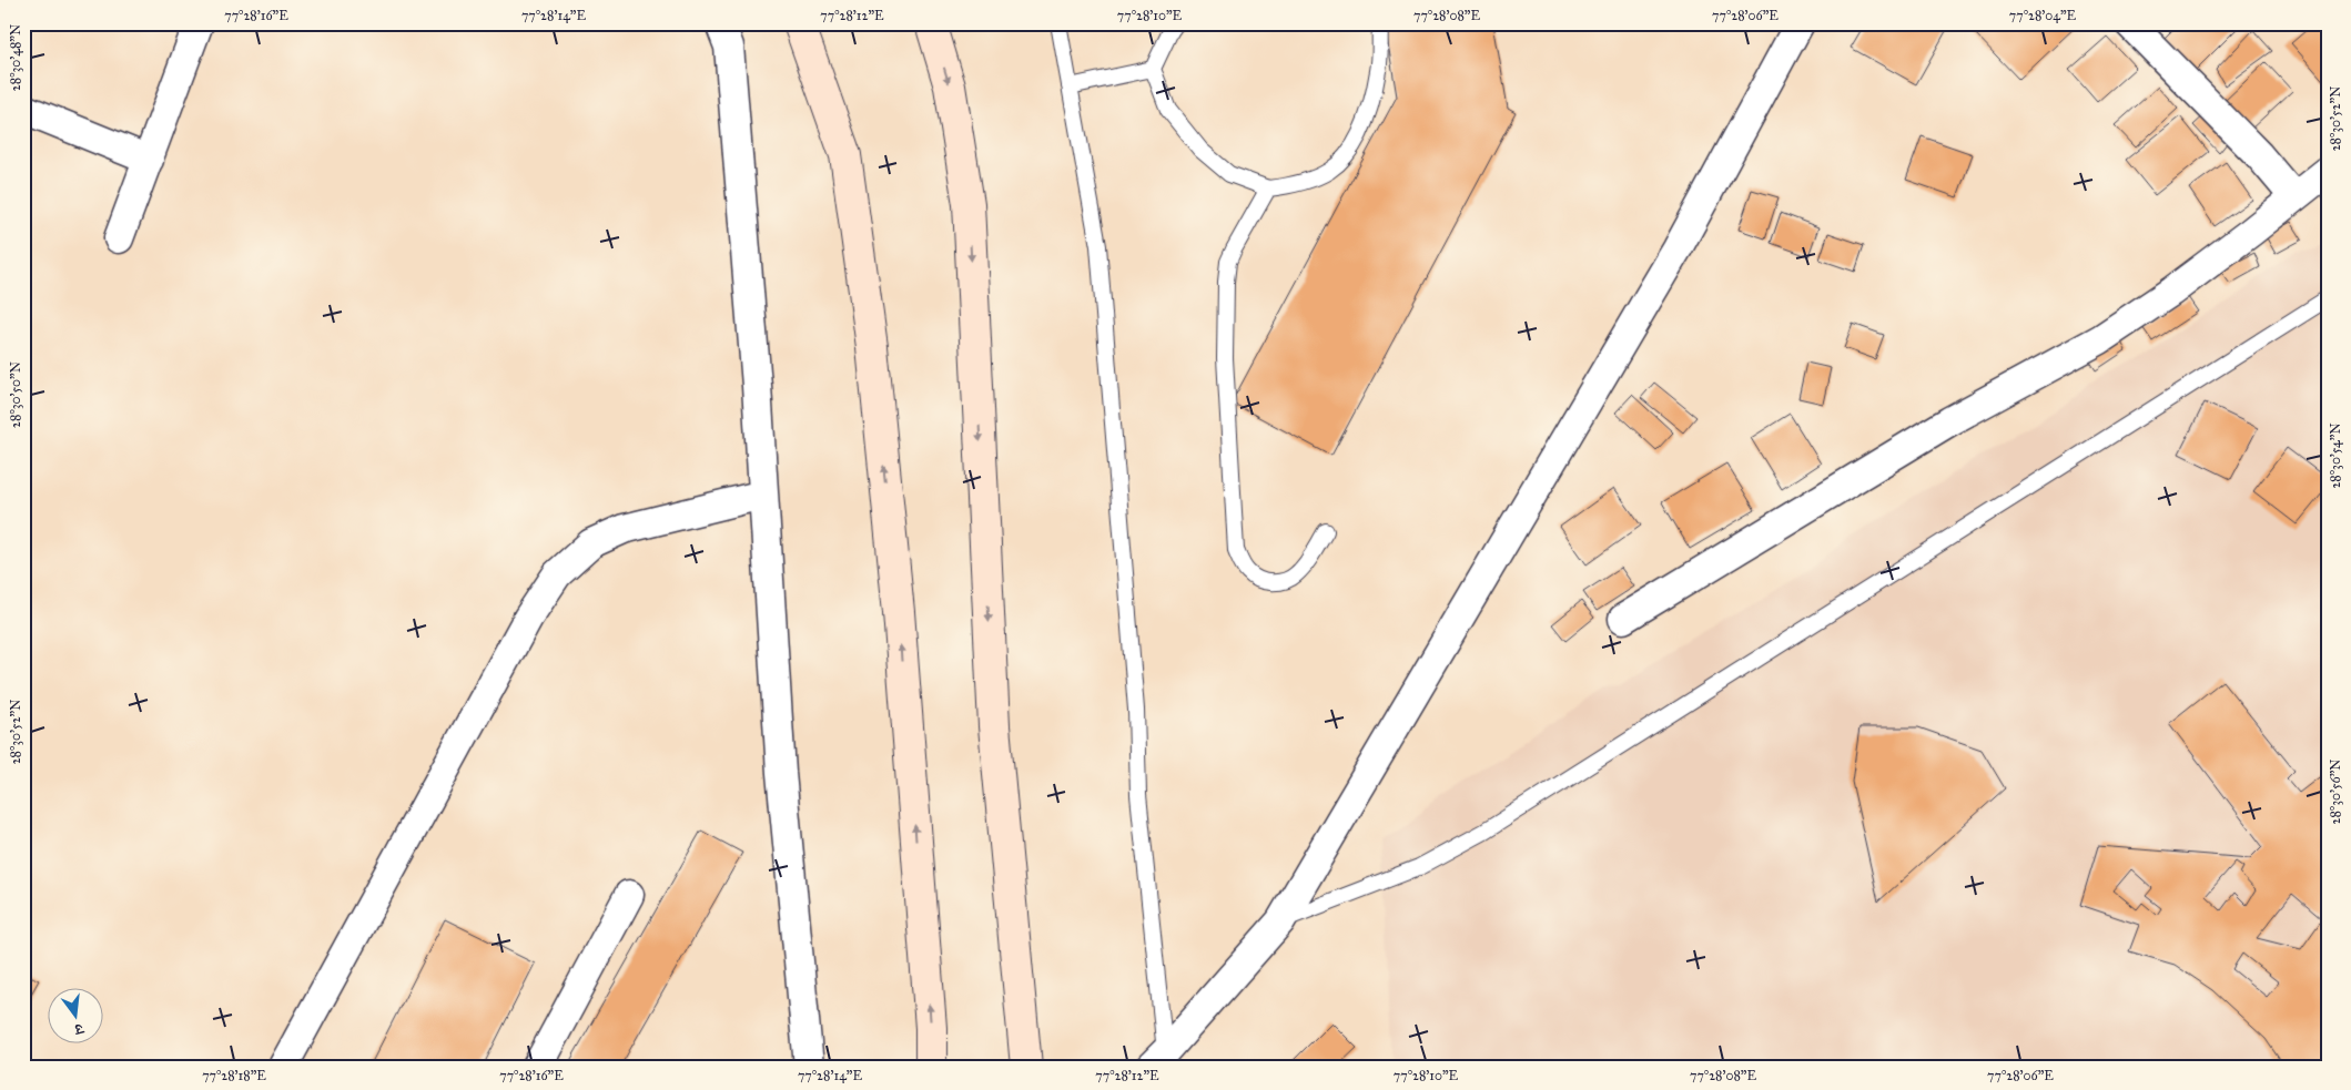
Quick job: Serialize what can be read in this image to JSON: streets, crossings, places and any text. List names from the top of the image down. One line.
{"north":"bottom","coordinates":["77°28'16\"E","77°28'14\"E","77°28'12\"E","77°28'10\"E","77°28'08\"E","77°28'06\"E","77°28'04\"E","28°30'48\"N","28°30'52\"N","28°30'50\"N","28°30'54\"N","28°30'56\"N","77°28'18\"E"]}
